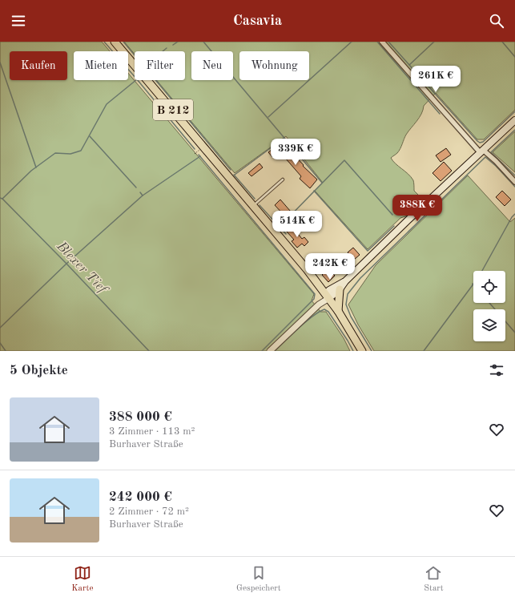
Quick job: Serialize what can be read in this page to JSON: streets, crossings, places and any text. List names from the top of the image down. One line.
{"streets":{"main road":["B 212"]},"water":["Blexer Tief"],"page":{"header":"Casavia","chip":["Kaufen","Mieten","Filter","Neu","Wohnung"],"price":["261K €","339K €","388K €","514K €","242K €"],"heading":"5 Objekte","list":[{"name":"388 000 €","note":"3 Zimmer · 113 m² · Burhaver Straße"},{"name":"242 000 €","note":"2 Zimmer · 72 m² · Burhaver Straße"}],"tabs":["Karte","Gespeichert","Start"]}}
